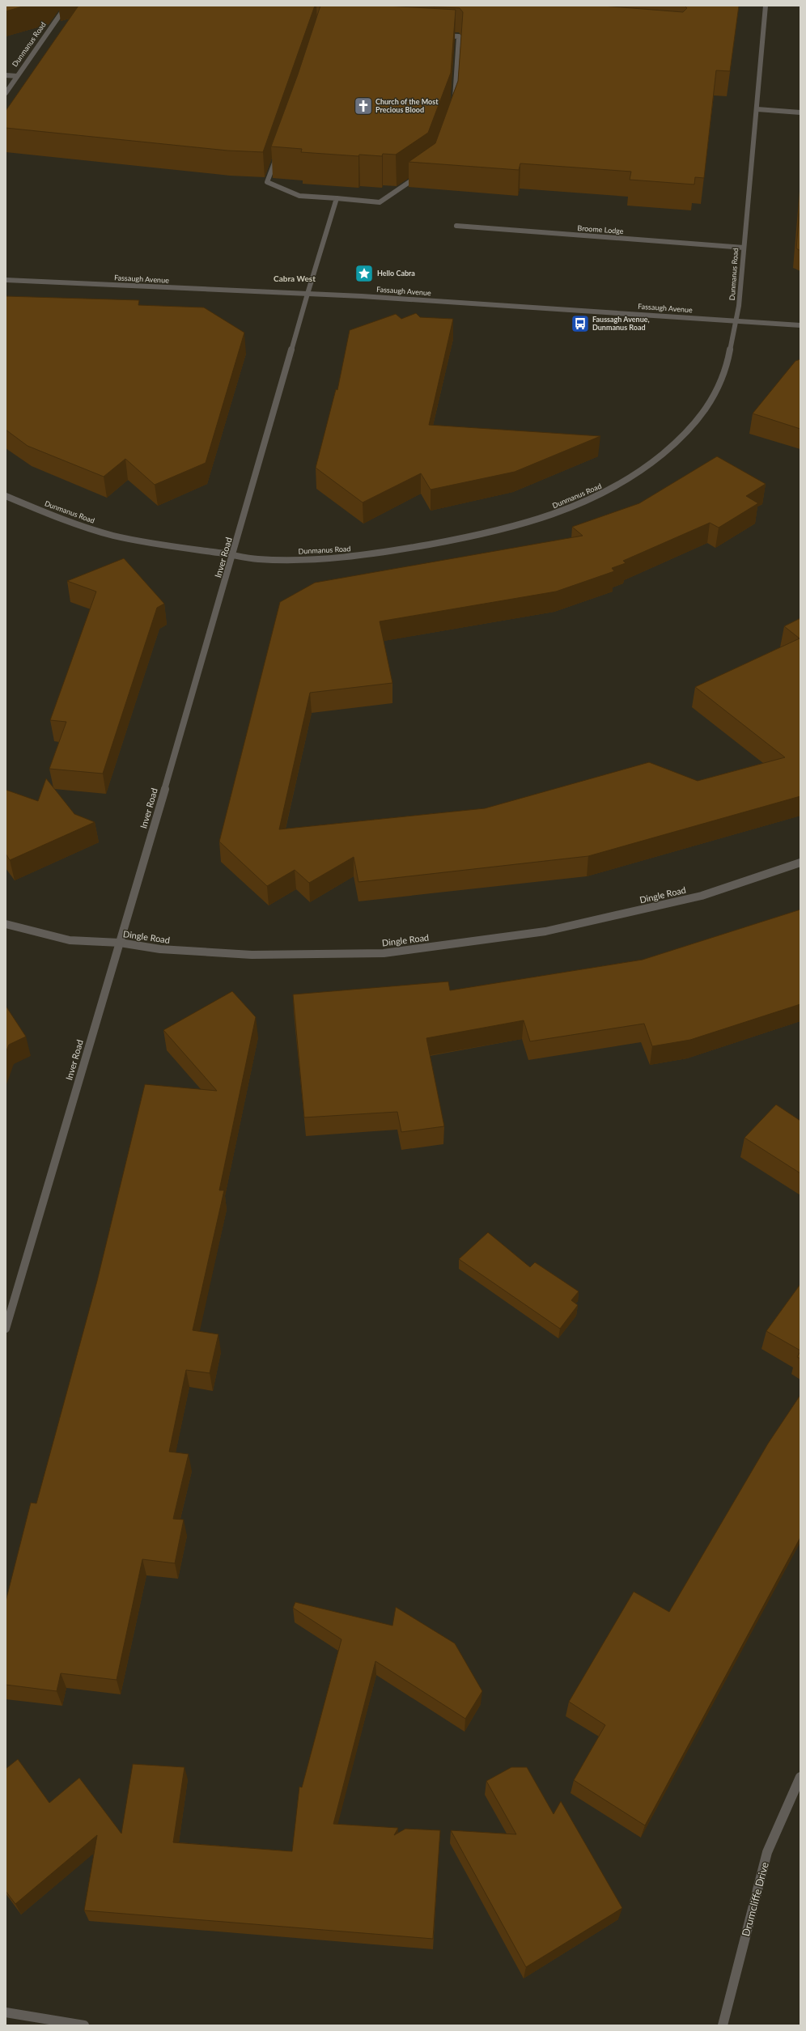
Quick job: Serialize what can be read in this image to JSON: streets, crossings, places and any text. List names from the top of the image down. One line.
{"streets":{"street":["Dunmanus Road","Broome Lodge","Fassaugh Avenue","Inver Road","Dingle Road","Drumcliffe Drive"]},"crossings":[["Dunmanus Road","Broome Lodge"],["Dunmanus Road","Fassaugh Avenue"],["Dunmanus Road","Inver Road"],["Fassaugh Avenue","Inver Road"],["Inver Road","Dingle Road"]],"districts":["Cabra West"],"places":{"church":["Church of the Most Precious Blood"],"place":["Hello Cabra"],"bus stop":["Faussagh Avenue, Dunmanus Road"]}}
